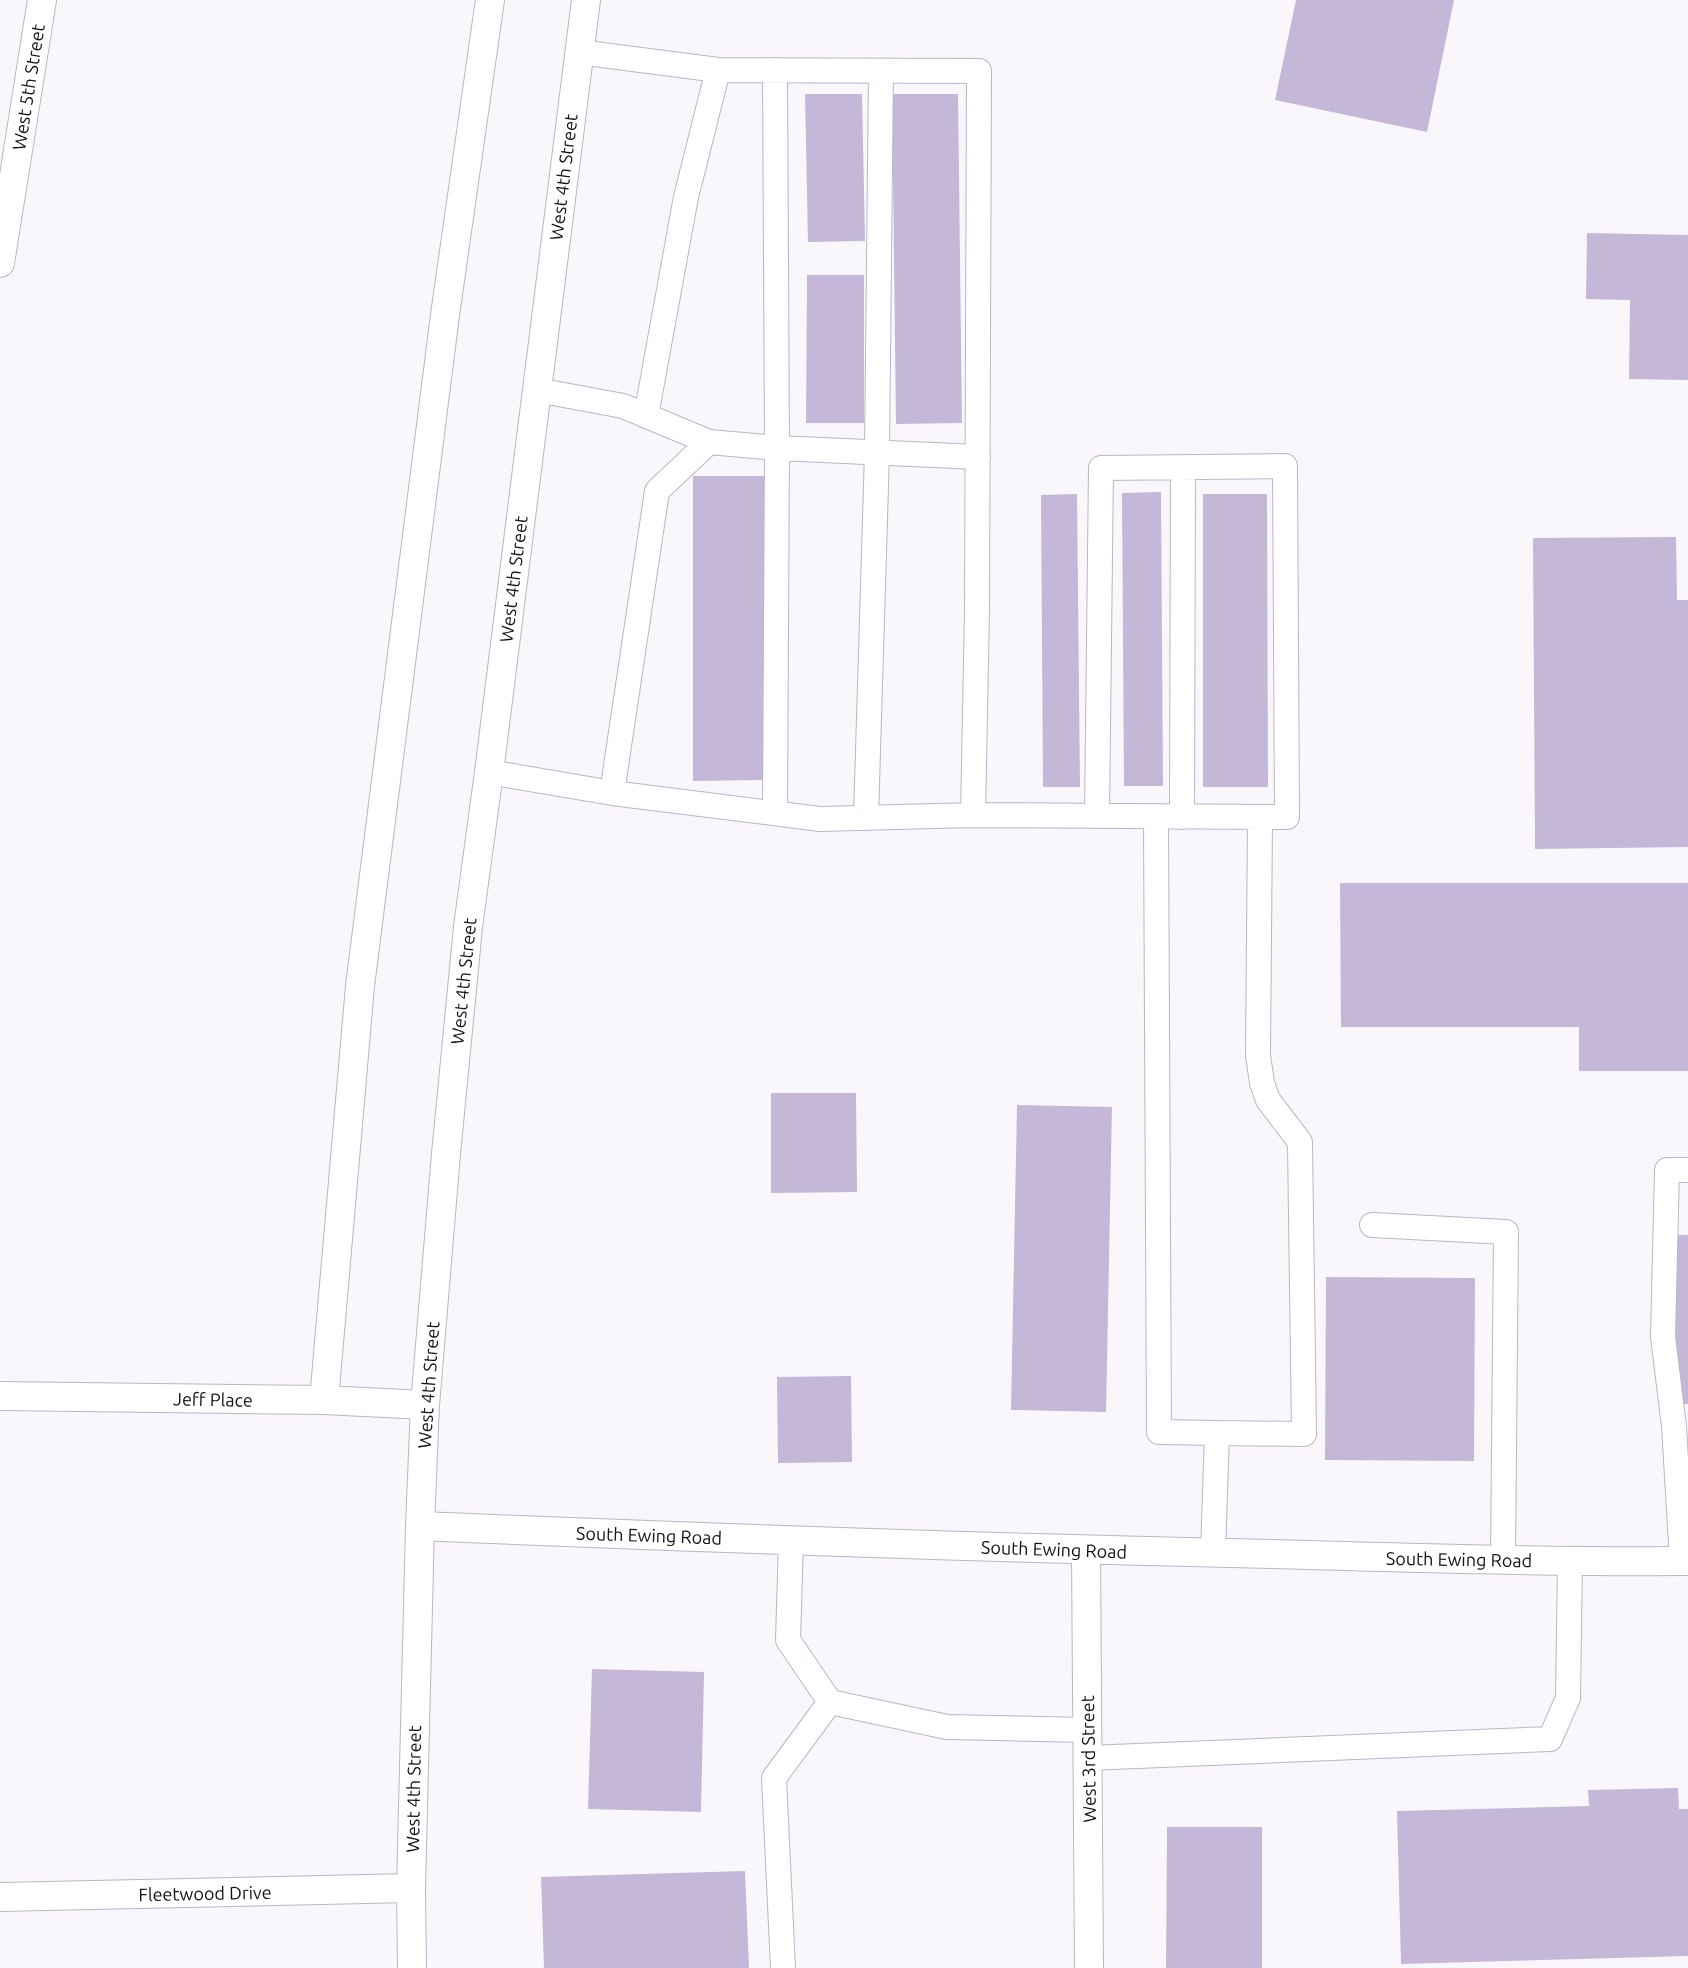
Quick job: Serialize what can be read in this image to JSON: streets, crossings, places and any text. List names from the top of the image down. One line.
{"streets":{"street":["West 5th Street","West 4th Street","Jeff Place","South Ewing Road","West 3rd Street","Fleetwood Drive"]},"crossings":[["West 4th Street","Jeff Place"],["West 4th Street","South Ewing Road"],["West 4th Street","Fleetwood Drive"],["South Ewing Road","West 3rd Street"]]}
